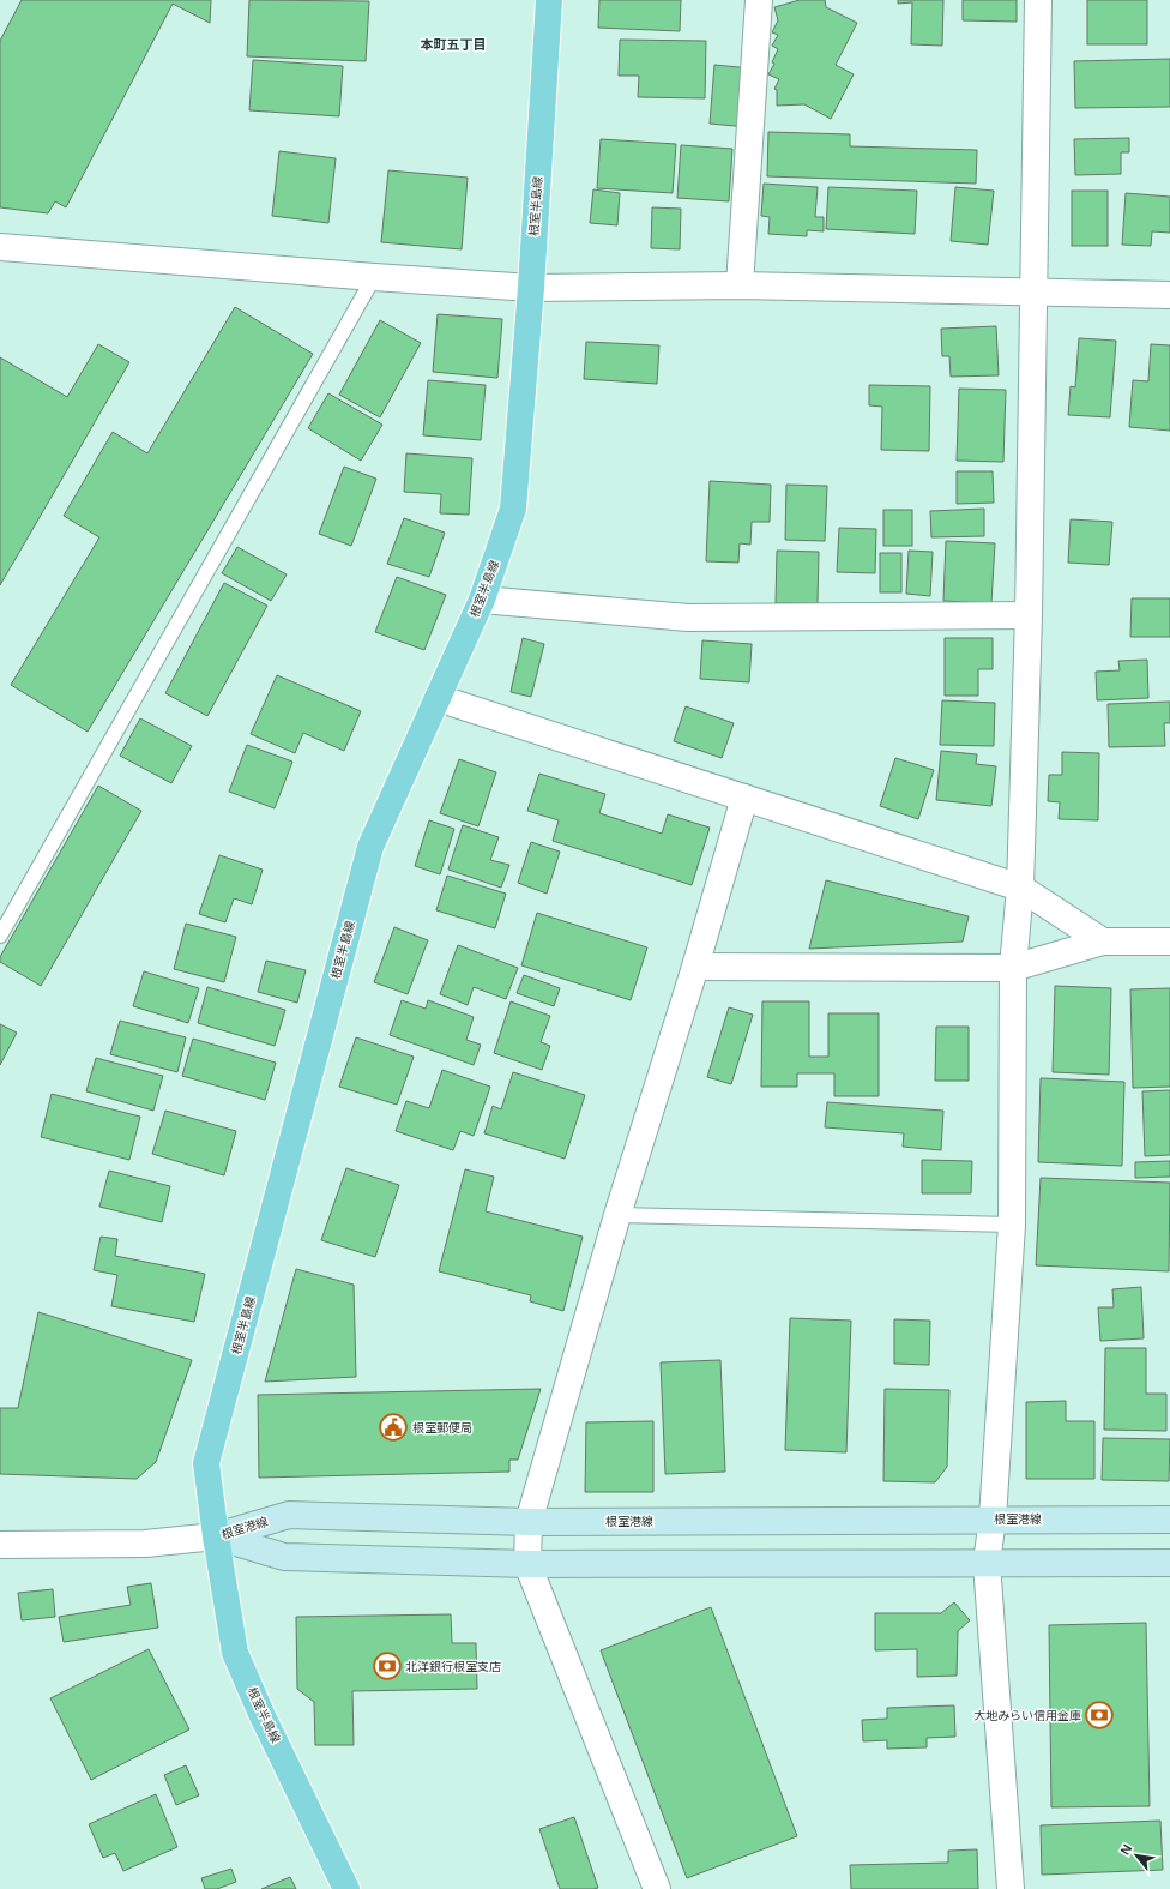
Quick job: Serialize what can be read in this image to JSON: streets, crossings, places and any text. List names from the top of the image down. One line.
{"streets":{"main road":["根室半島線","根室港線"]},"crossings":[["根室半島線","根室港線"]],"districts":["本町五丁目"],"places":{"public building":["根室郵便局"],"bank":["北洋銀行根室支店","大地みらい信用金庫"]},"north":"top left"}
